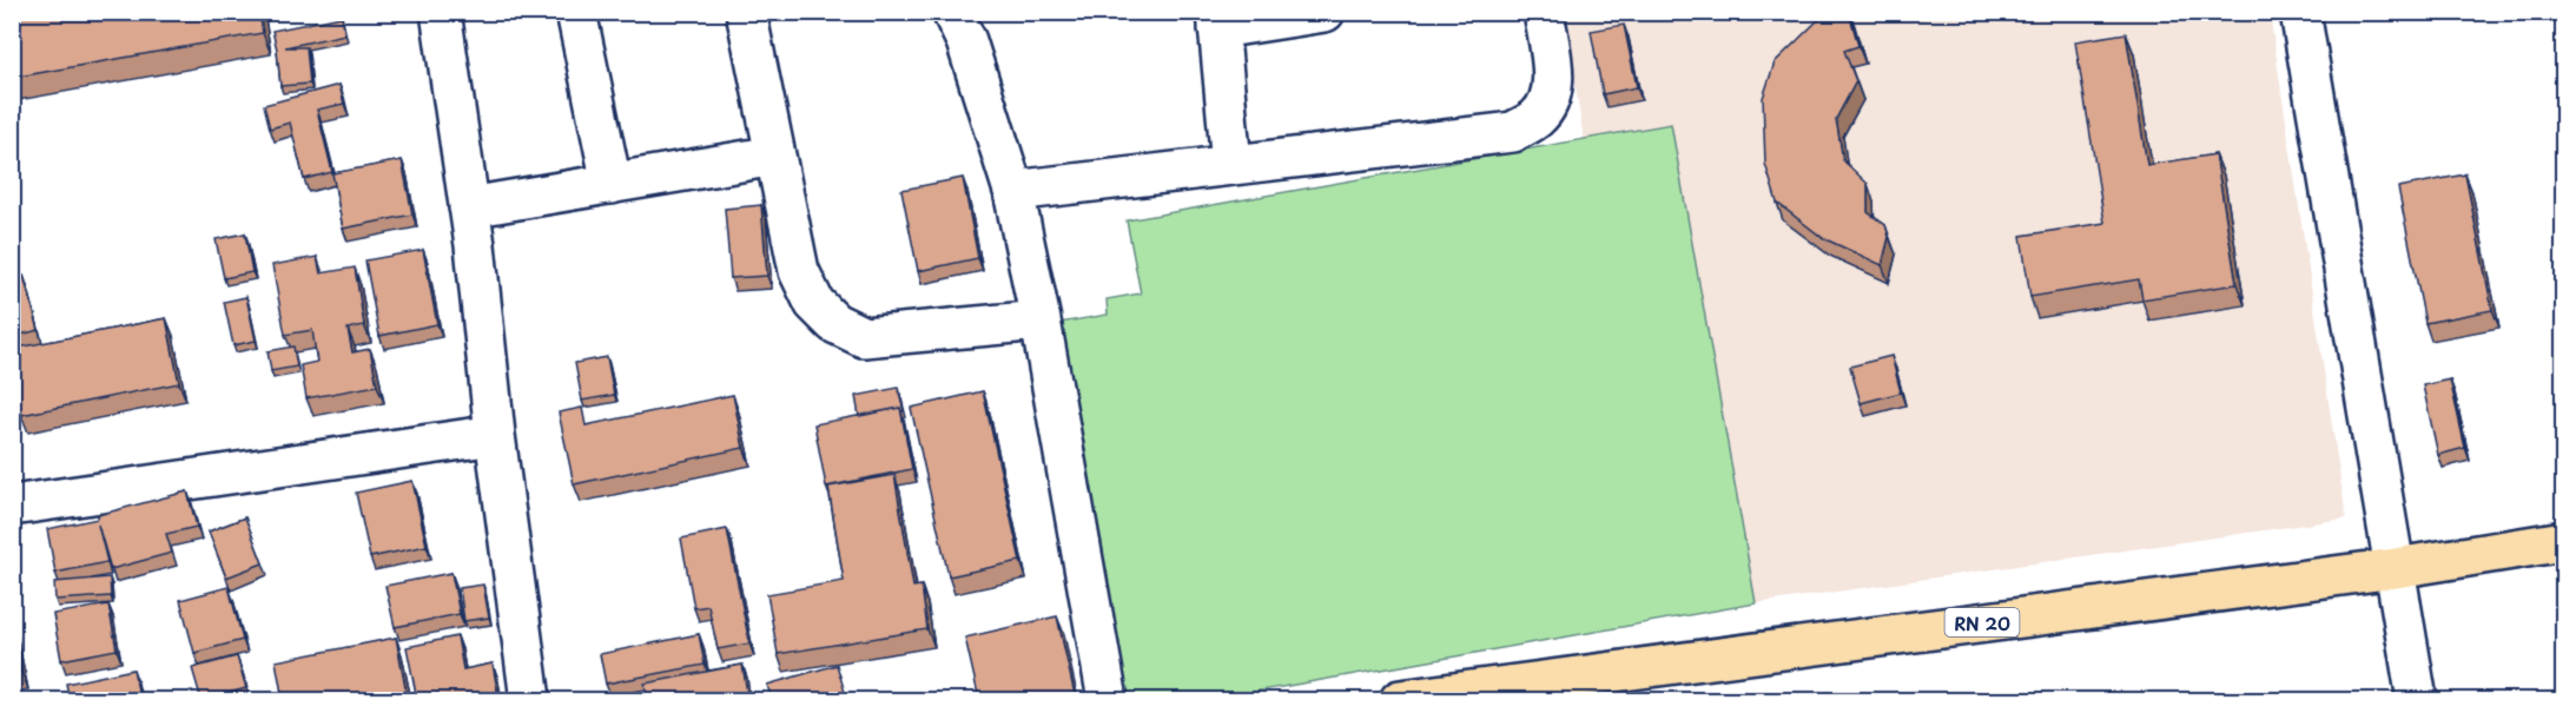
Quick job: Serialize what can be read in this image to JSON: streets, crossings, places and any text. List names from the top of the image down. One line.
{"streets":{"highway":["RN 20"]}}
